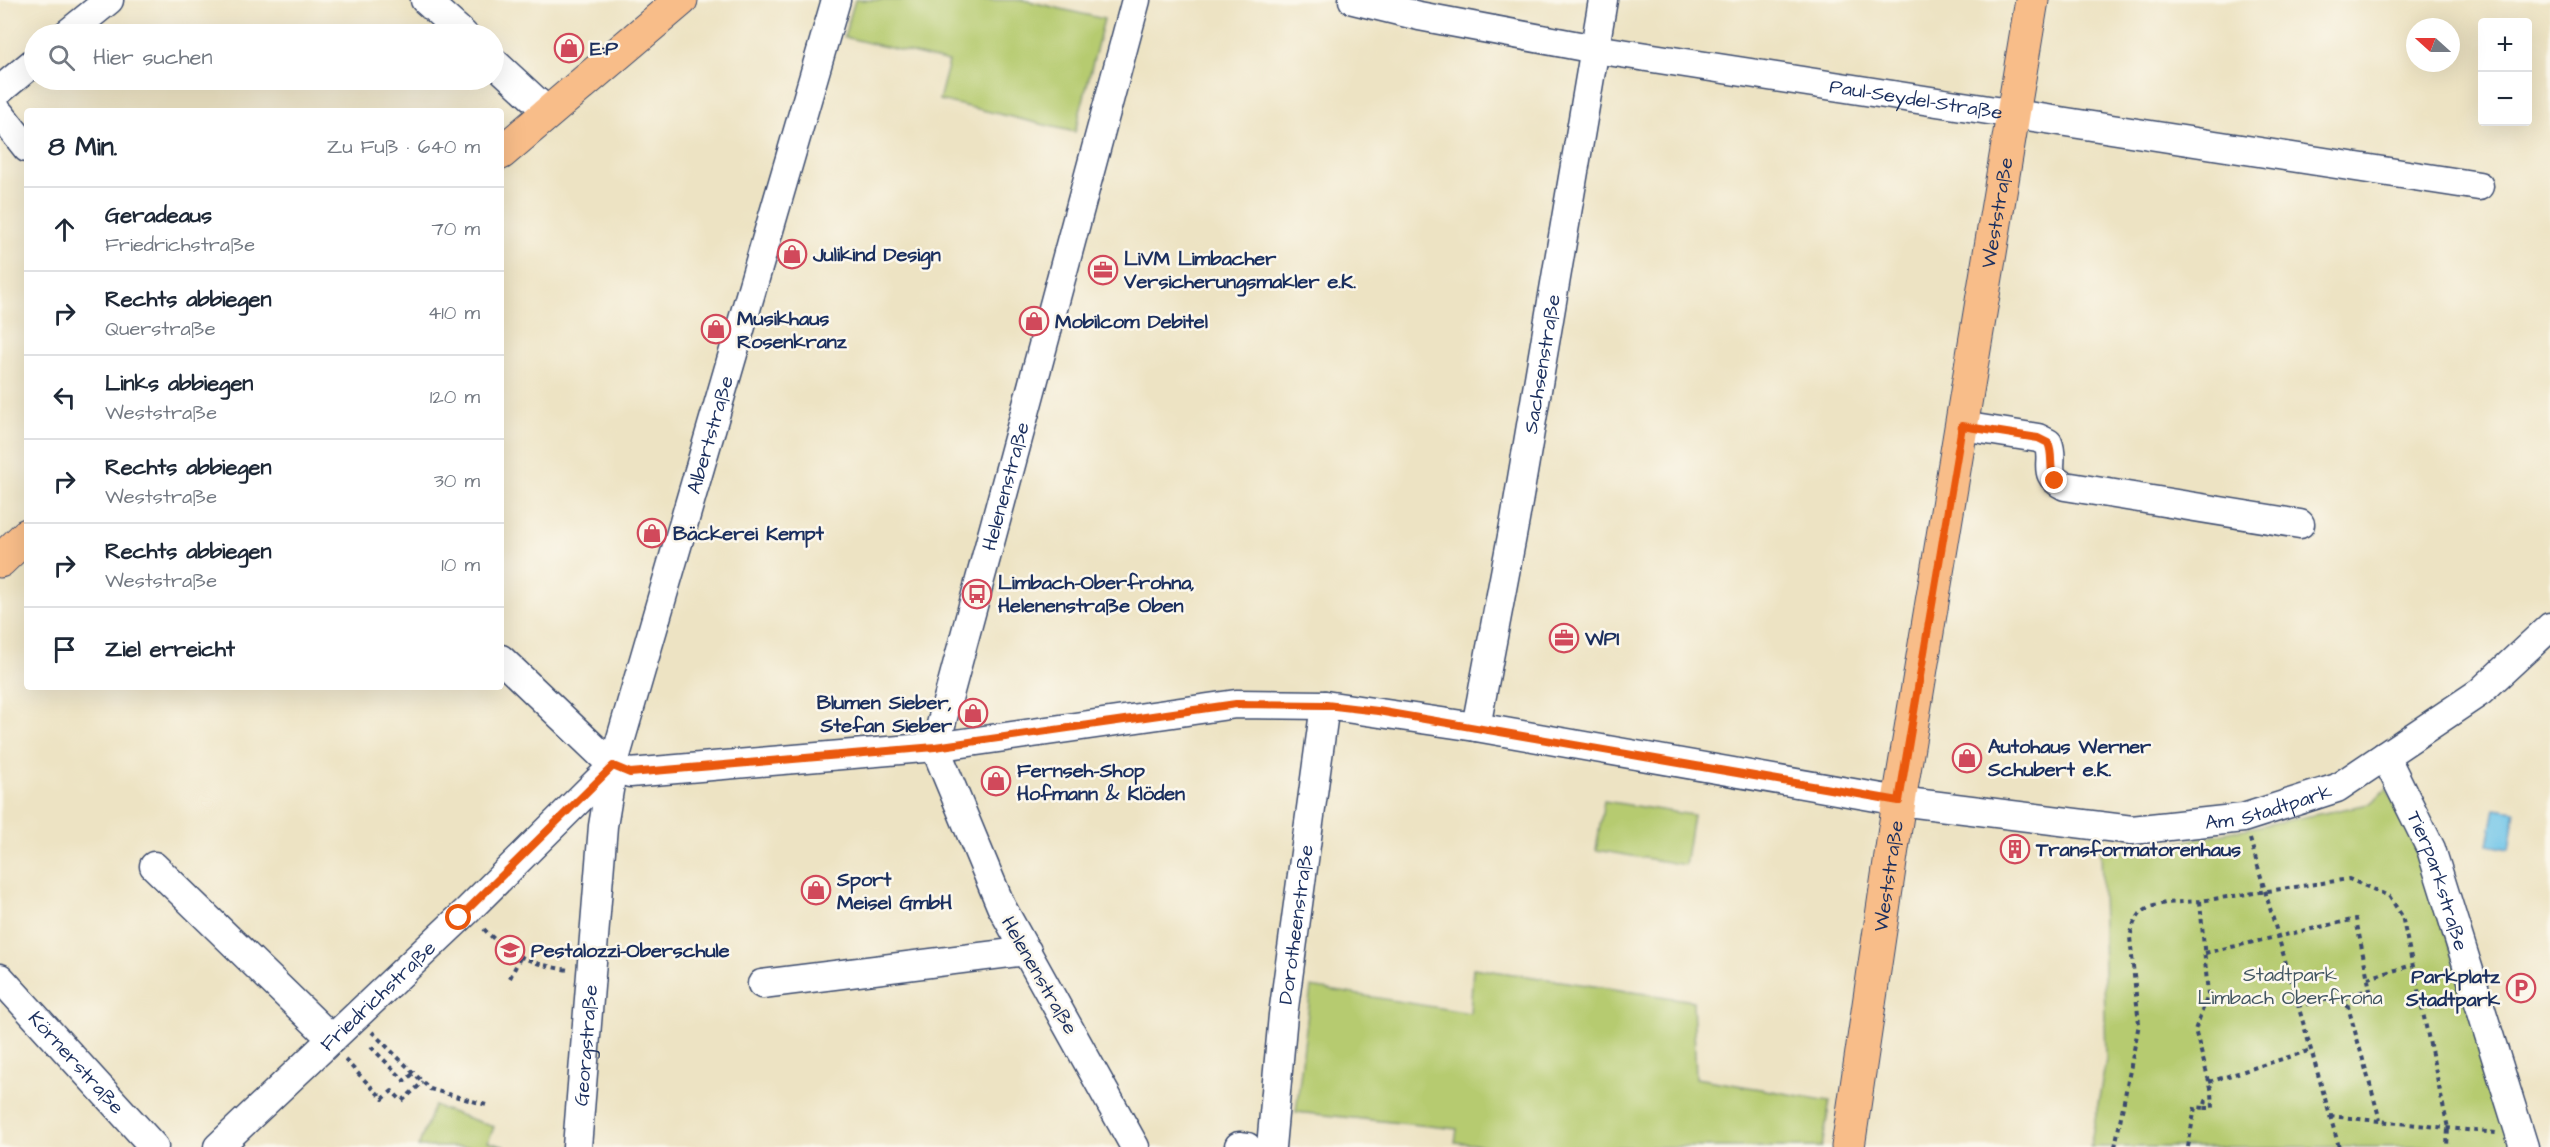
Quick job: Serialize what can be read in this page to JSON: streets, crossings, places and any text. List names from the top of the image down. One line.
{"streets":{"main road":["Weststraße"],"street":["Paul-Seydel-Straße","Sachsenstraße","Albertstraße","Helenenstraße","Am Stadtpark","Tierparkstraße","Dorotheenstraße","Friedrichstraße","Georgstraße","Körnerstraße"]},"crossings":[["Paul-Seydel-Straße","Weststraße"],["Paul-Seydel-Straße","Sachsenstraße"],["Weststraße","Am Stadtpark"],["Sachsenstraße","Am Stadtpark"],["Albertstraße","Am Stadtpark"],["Albertstraße","Friedrichstraße"],["Albertstraße","Georgstraße"],["Helenenstraße","Am Stadtpark"],["Am Stadtpark","Tierparkstraße"],["Am Stadtpark","Dorotheenstraße"],["Am Stadtpark","Friedrichstraße"],["Am Stadtpark","Georgstraße"],["Friedrichstraße","Georgstraße"]],"parks":["Stadtpark Limbach Oberfrona"],"places":{"shop":["E:P","Julikind Design","Mobilcom Debitel","Musikhaus Rosenkranz","Bäckerei Kempt","Blumen Sieber, Stefan Sieber","Autohaus Werner Schubert e.K.","Fernseh-Shop Hofmann & Klöden","Sport Meisel GmbH"],"office":["LiVM Limbacher Versicherungsmakler e.K.","WPI"],"bus stop":["Limbach-Oberfrohna, Helenenstraße Oben"],"building":["Transformatorenhaus"],"school or university":["Pestalozzi-Oberschule"],"parking":["Parkplatz Stadtpark"]},"north":"left","page":{"map_buttons":["+","−"],"search":"Hier suchen","heading":["8 Min.","Zu Fuß · 640 m"],"list":[["Geradeaus","Friedrichstraße","70 m"],["Rechts abbiegen","Querstraße","410 m"],["Links abbiegen","Weststraße","120 m"],["Rechts abbiegen","Weststraße","30 m"],["Rechts abbiegen","Weststraße","10 m"],"Ziel erreicht"]}}
